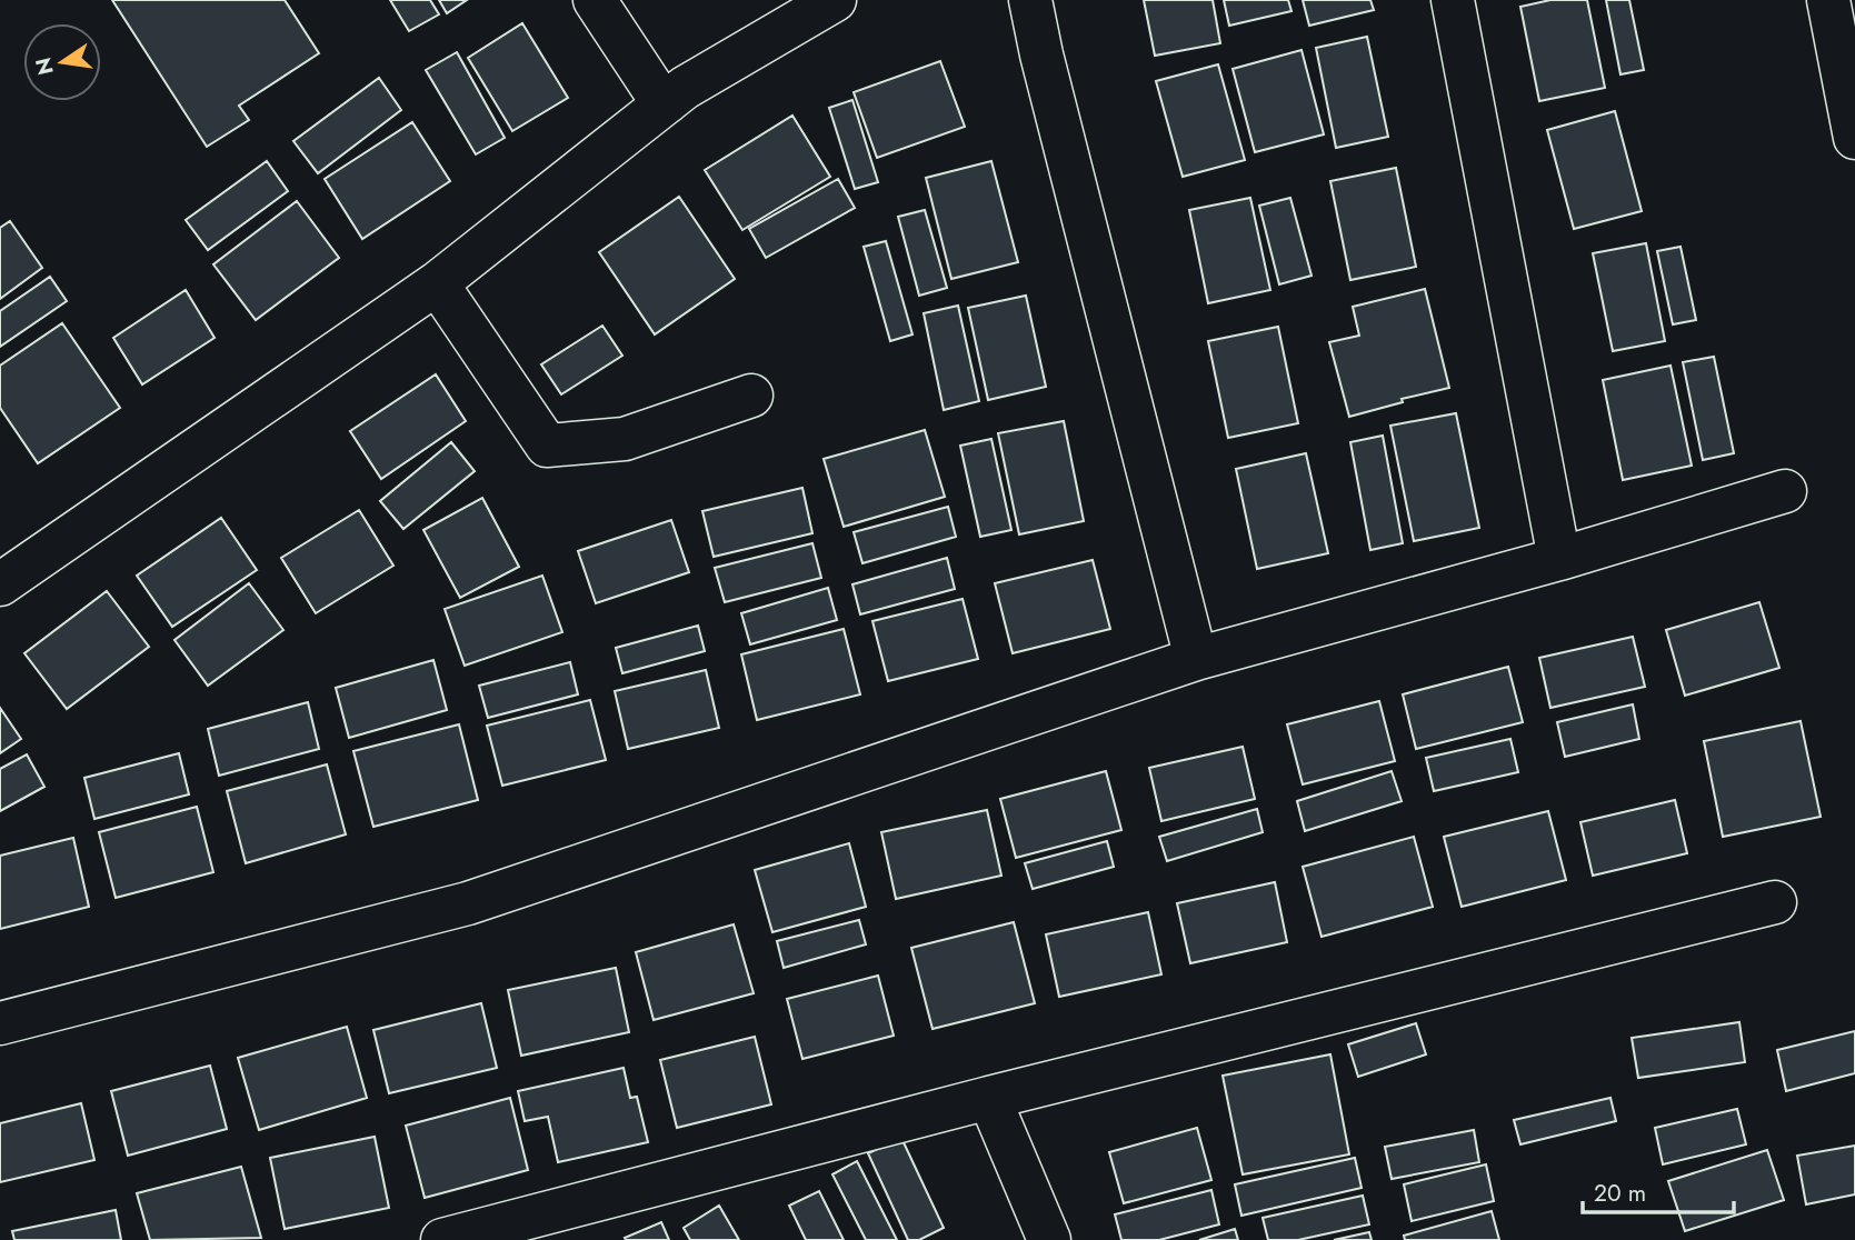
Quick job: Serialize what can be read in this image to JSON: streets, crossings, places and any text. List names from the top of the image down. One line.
{"scale_bar":"20 m","north":"left"}
